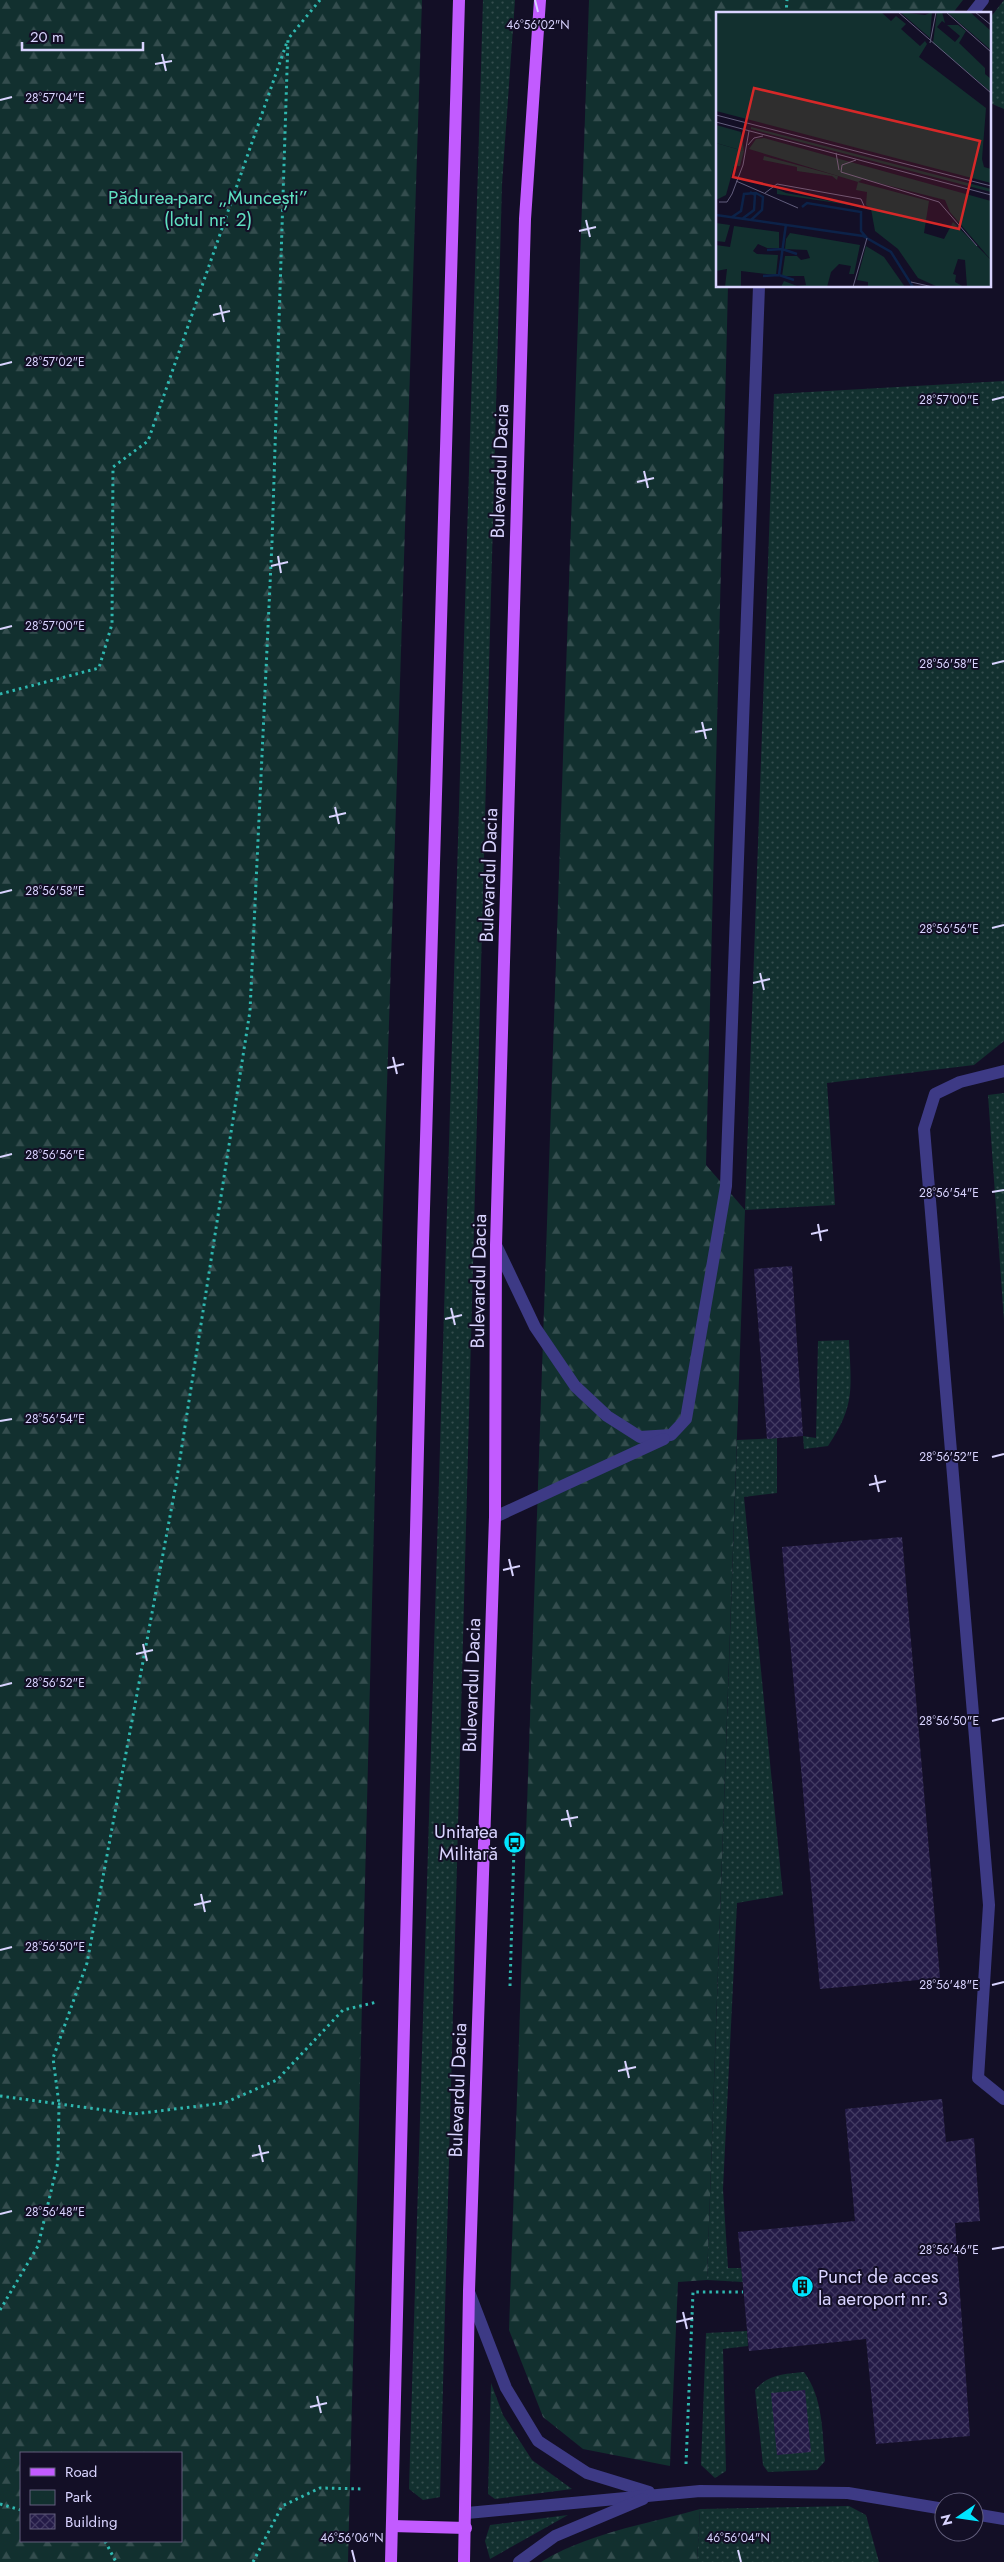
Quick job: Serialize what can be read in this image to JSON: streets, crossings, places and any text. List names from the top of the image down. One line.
{"streets":{"main road":["Bulevardul Dacia"]},"parks":["Pădurea-parc „Muncești” (lotul nr. 2)"],"places":{"bus stop":["Unitatea Militară"],"building":["Punct de acces la aeroport nr. 3"]},"legend":["Road","Park","Building"],"scale_bar":"20 m","north":"left","coordinates":["46°56'02\"N","28°57'04\"E","28°57'02\"E","28°57'00\"E","28°56'58\"E","28°56'56\"E","28°56'54\"E","28°56'52\"E","28°56'50\"E","28°56'48\"E","28°56'46\"E","46°56'06\"N","46°56'04\"N"]}
